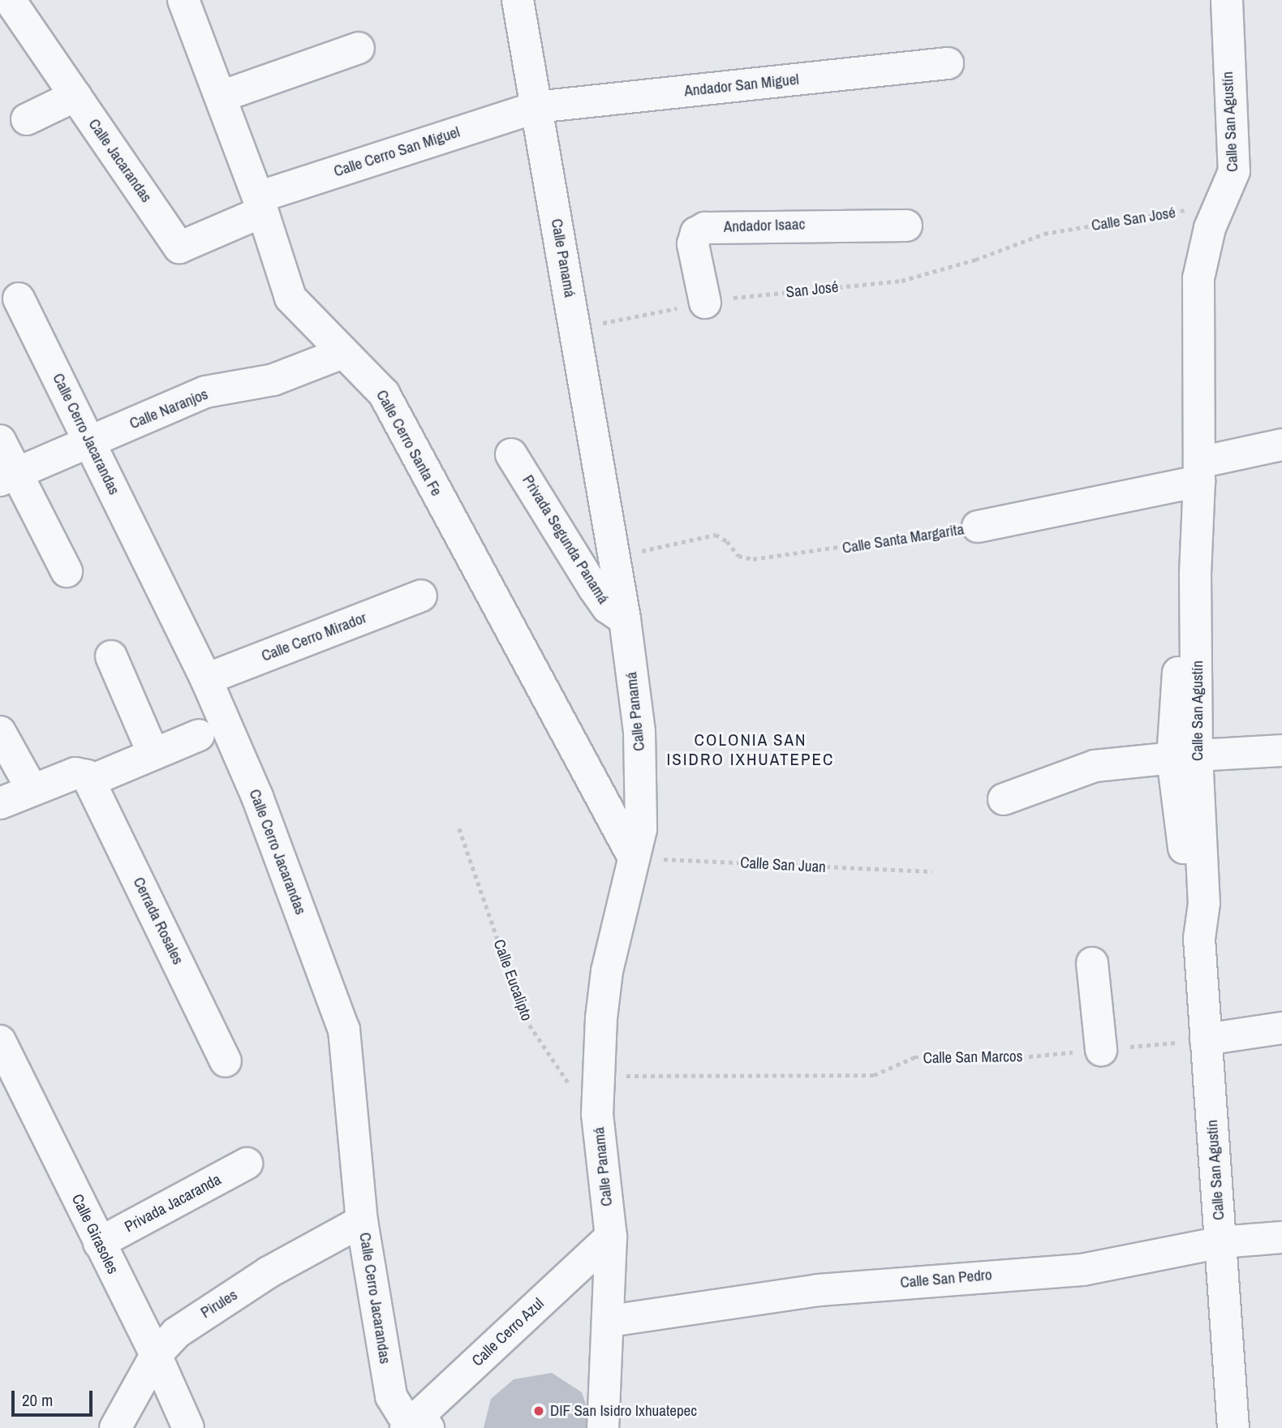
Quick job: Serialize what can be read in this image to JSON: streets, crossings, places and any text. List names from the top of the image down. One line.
{"streets":{"street":["Andador San Miguel","Calle San Agustín","Calle Cerro San Miguel","Calle Jacarandas","Andador Isaac","Calle Panamá","Calle Naranjos","Calle Cerro Jacarandas","Calle Cerro Santa Fe","Calle Santa Margarita","Privada Segunda Panamá","Calle Cerro Mirador","Cerrada Rosales","Privada Jacaranda","Calle Girasoles","Calle San Pedro","Pirules","Calle Cerro Azul"],"path":["Calle San José","San José","Calle San Juan","Calle Eucalipto","Calle San Marcos"]},"crossings":[["Andador San Miguel","Calle Cerro San Miguel"],["Andador San Miguel","Calle Panamá"],["Calle San Agustín","Calle San José"],["Calle San Agustín","Calle Santa Margarita"],["Calle San Agustín","Calle San Marcos"],["Calle San Agustín","Calle San Pedro"],["Calle Cerro San Miguel","Calle Jacarandas"],["Calle Cerro San Miguel","Calle Panamá"],["Calle Cerro San Miguel","Calle Cerro Santa Fe"],["Calle Jacarandas","Calle Cerro Santa Fe"],["Calle San José","San José"],["Andador Isaac","San José"],["Calle Panamá","San José"],["Calle Panamá","Calle Cerro Santa Fe"],["Calle Panamá","Calle Santa Margarita"],["Calle Panamá","Privada Segunda Panamá"],["Calle Panamá","Calle San Juan"],["Calle Panamá","Calle Eucalipto"],["Calle Panamá","Calle San Marcos"],["Calle Panamá","Calle San Pedro"],["Calle Panamá","Calle Cerro Azul"],["Calle Naranjos","Calle Cerro Jacarandas"],["Calle Naranjos","Calle Cerro Santa Fe"],["Calle Cerro Jacarandas","Calle Cerro Mirador"],["Calle Cerro Jacarandas","Pirules"],["Calle Cerro Jacarandas","Calle Cerro Azul"],["Calle Cerro Santa Fe","Calle San Juan"],["Privada Jacaranda","Calle Girasoles"],["Calle Girasoles","Pirules"]],"districts":["COLONIA SAN ISIDRO IXHUATEPEC"],"places":["DIF San Isidro Ixhuatepec"],"scale_bar":"20 m"}
